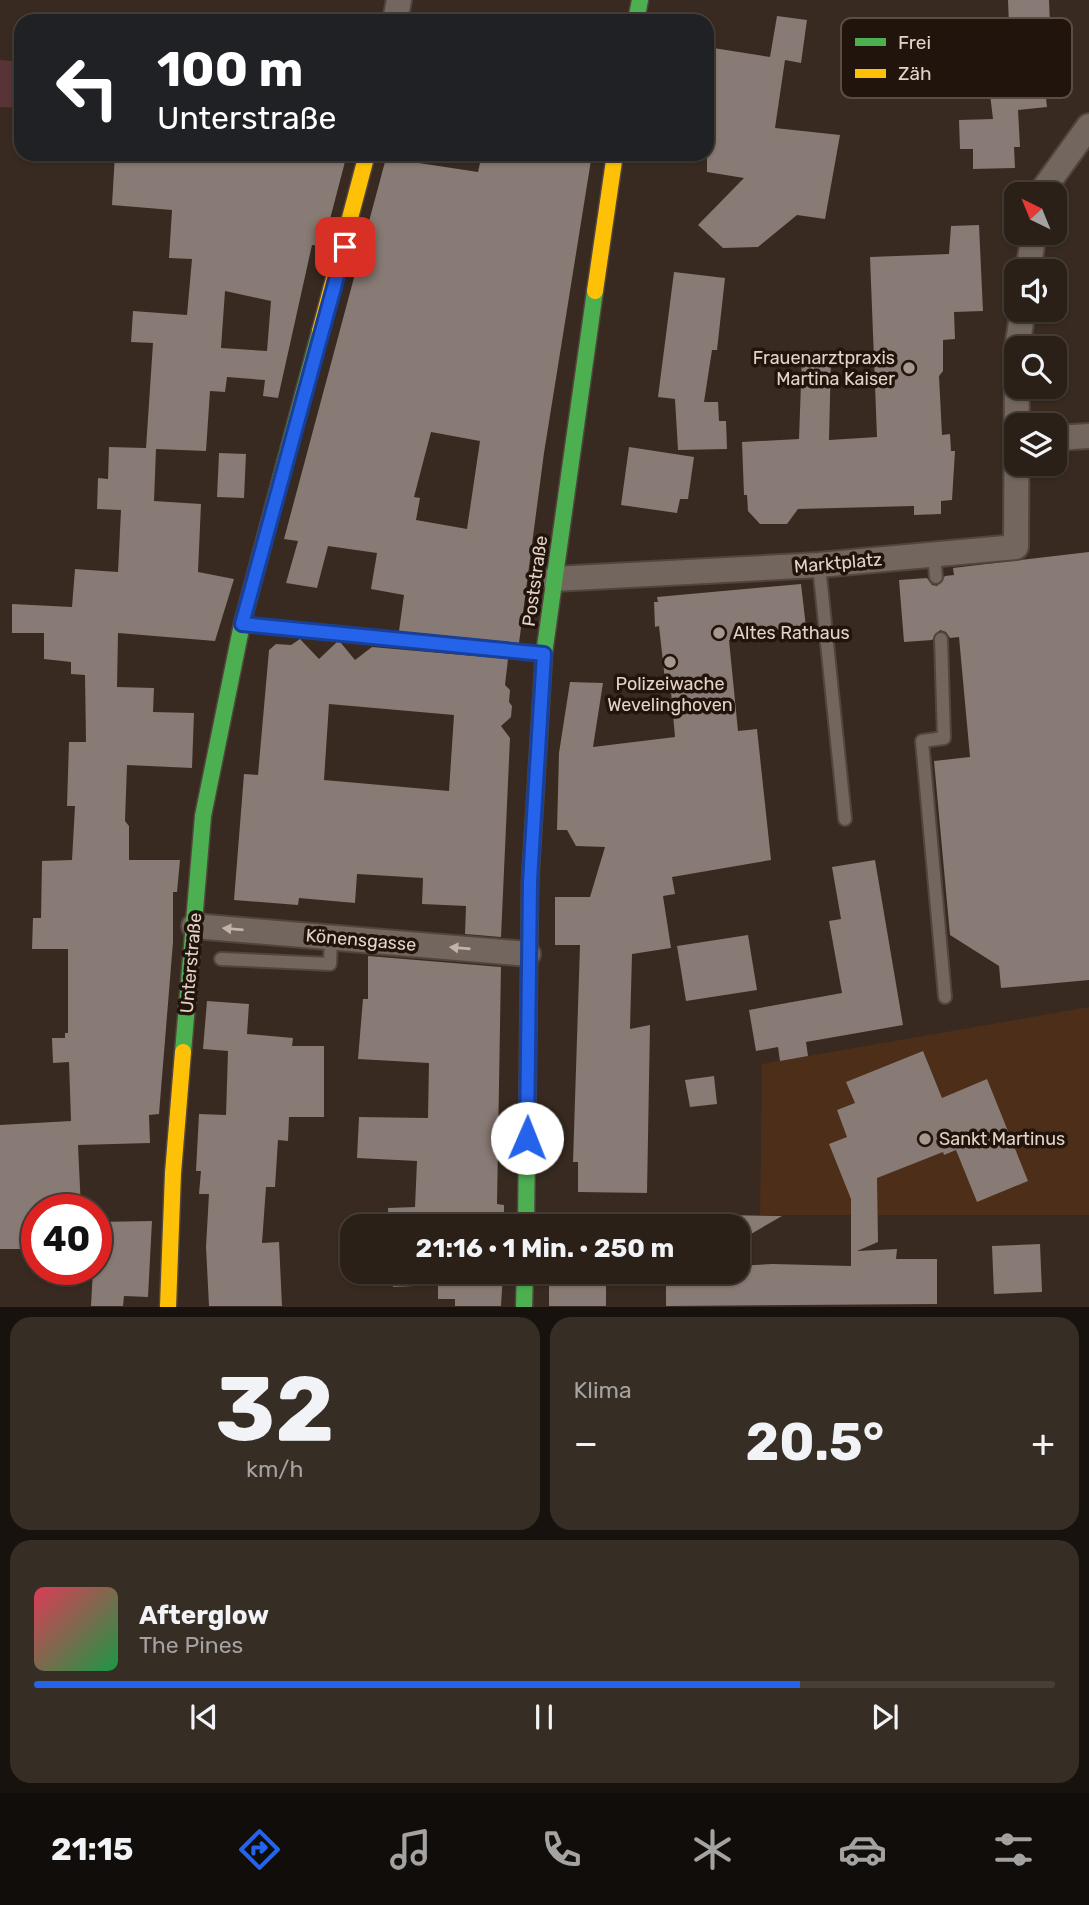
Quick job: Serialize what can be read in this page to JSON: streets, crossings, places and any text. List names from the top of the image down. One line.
{"streets":{"street":["Marktplatz","Poststraße","Könensgasse","Unterstraße"]},"crossings":[["Marktplatz","Poststraße"],["Poststraße","Könensgasse"],["Könensgasse","Unterstraße"]],"one_way":["Könensgasse"],"places":["Frauenarztpraxis Martina Kaiser","Altes Rathaus","Polizeiwache Wevelinghoven","Sankt Martinus"],"legend":["Frei","Zäh"],"north":"top left","page":{"turn":["100 m","Unterstraße"],"limit":"40","trip":"21:16 · 1 Min. · 250 m","tile":[["32","km/h"],"Klima"],"heat":["−","20.5°","+"],"song":["Afterglow","The Pines"],"tabs":"21:15"}}
